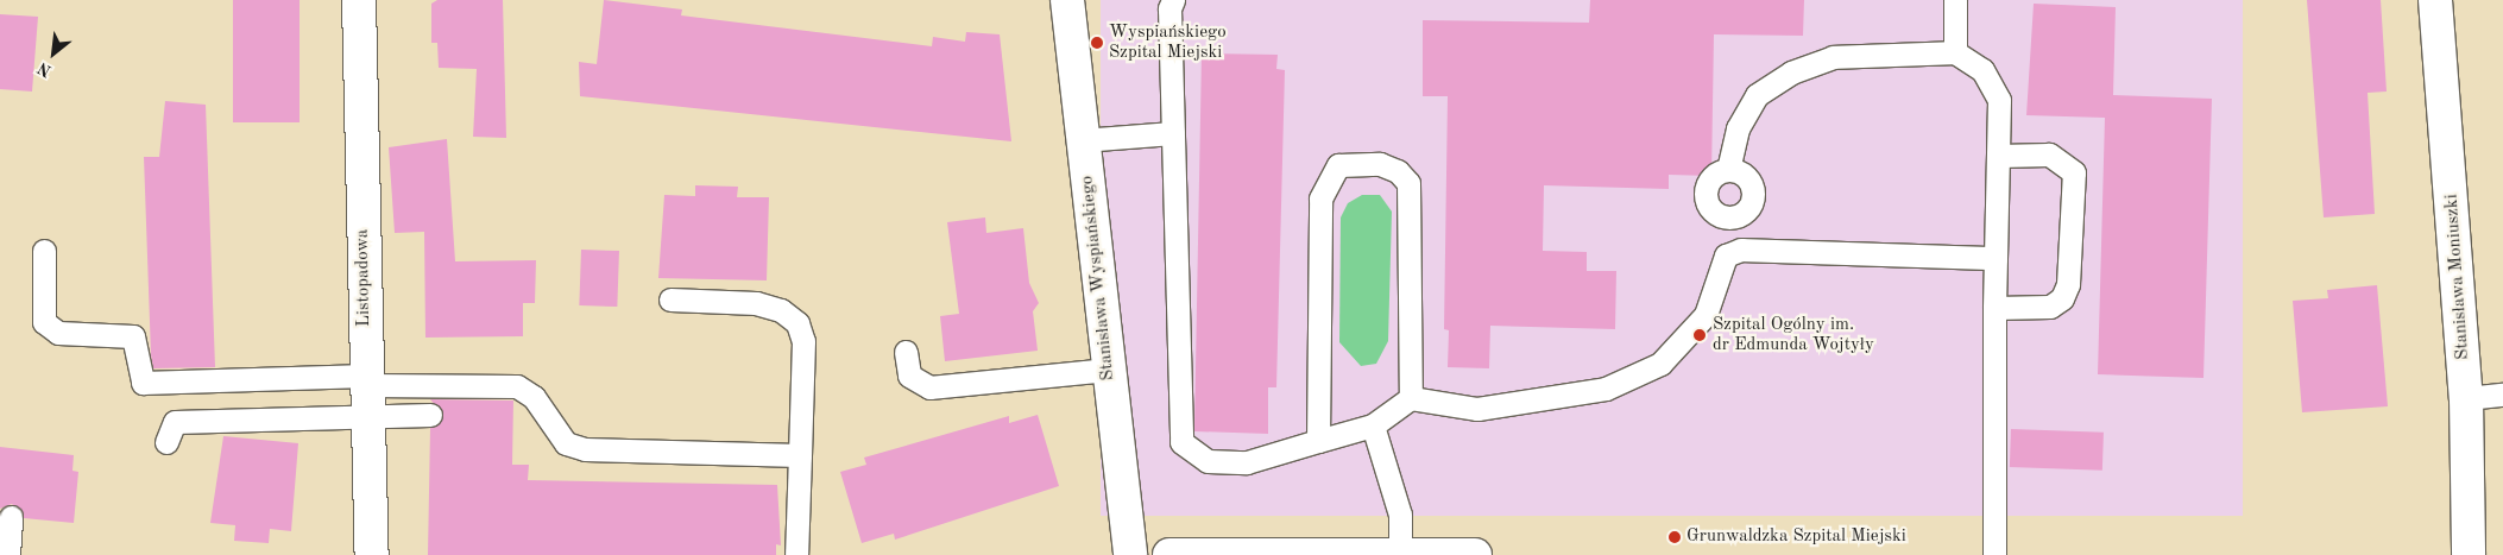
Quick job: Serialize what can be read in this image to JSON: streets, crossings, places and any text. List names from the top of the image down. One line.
{"streets":{"street":["Stanisława Moniuszki","Listopadowa","Stanisława Wyspiańskiego"]},"places":["Wyspiańskiego Szpital Miejski","Szpital Ogólny im. dr Edmunda Wojtyły","Grunwaldzka Szpital Miejski"],"north":"bottom left"}
